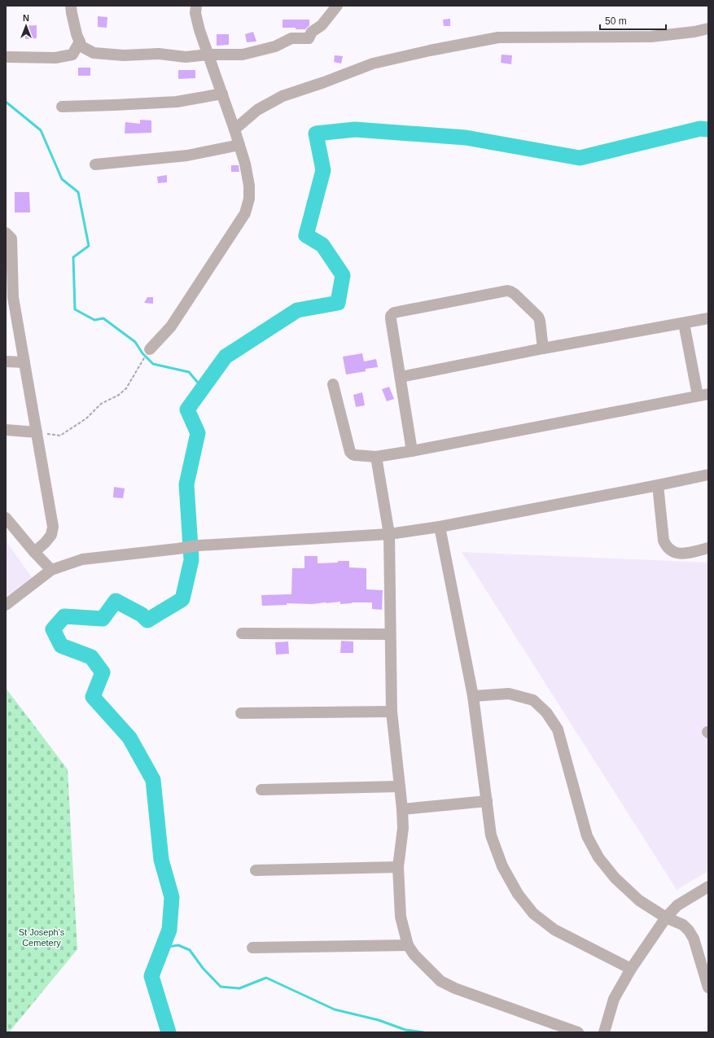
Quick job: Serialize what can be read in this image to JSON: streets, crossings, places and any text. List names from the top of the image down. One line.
{"parks":["St Joseph's Cemetery"],"scale_bar":"50 m","north":"top"}
